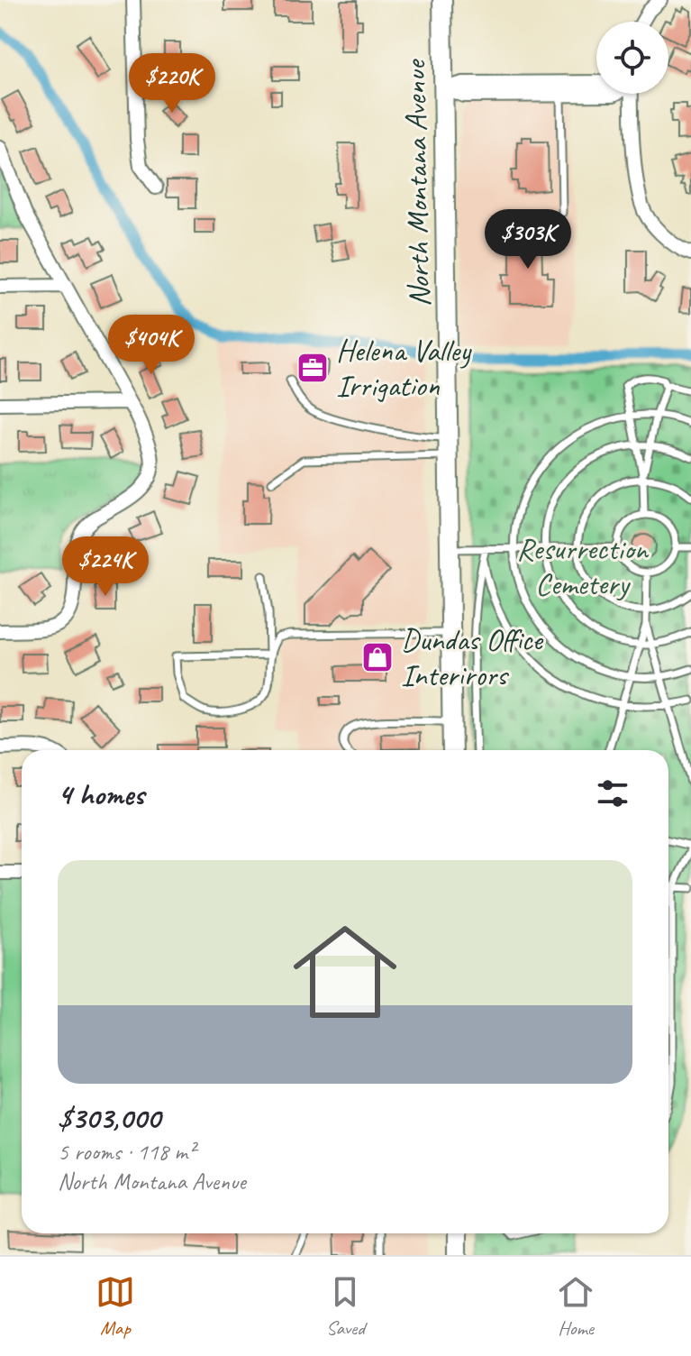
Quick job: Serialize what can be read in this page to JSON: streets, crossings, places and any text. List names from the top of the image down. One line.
{"streets":{"main road":["North Montana Avenue"]},"parks":["Resurrection Cemetery"],"places":{"office":["Helena Valley Irrigation"],"shop":["Dundas Office Interirors"]},"page":{"price":["$220K","$303K","$404K","$224K"],"heading":"4 homes","list":[{"name":"$303,000","note":"5 rooms · 118 m² · North Montana Avenue"}],"tabs":["Map","Saved","Home"]}}
